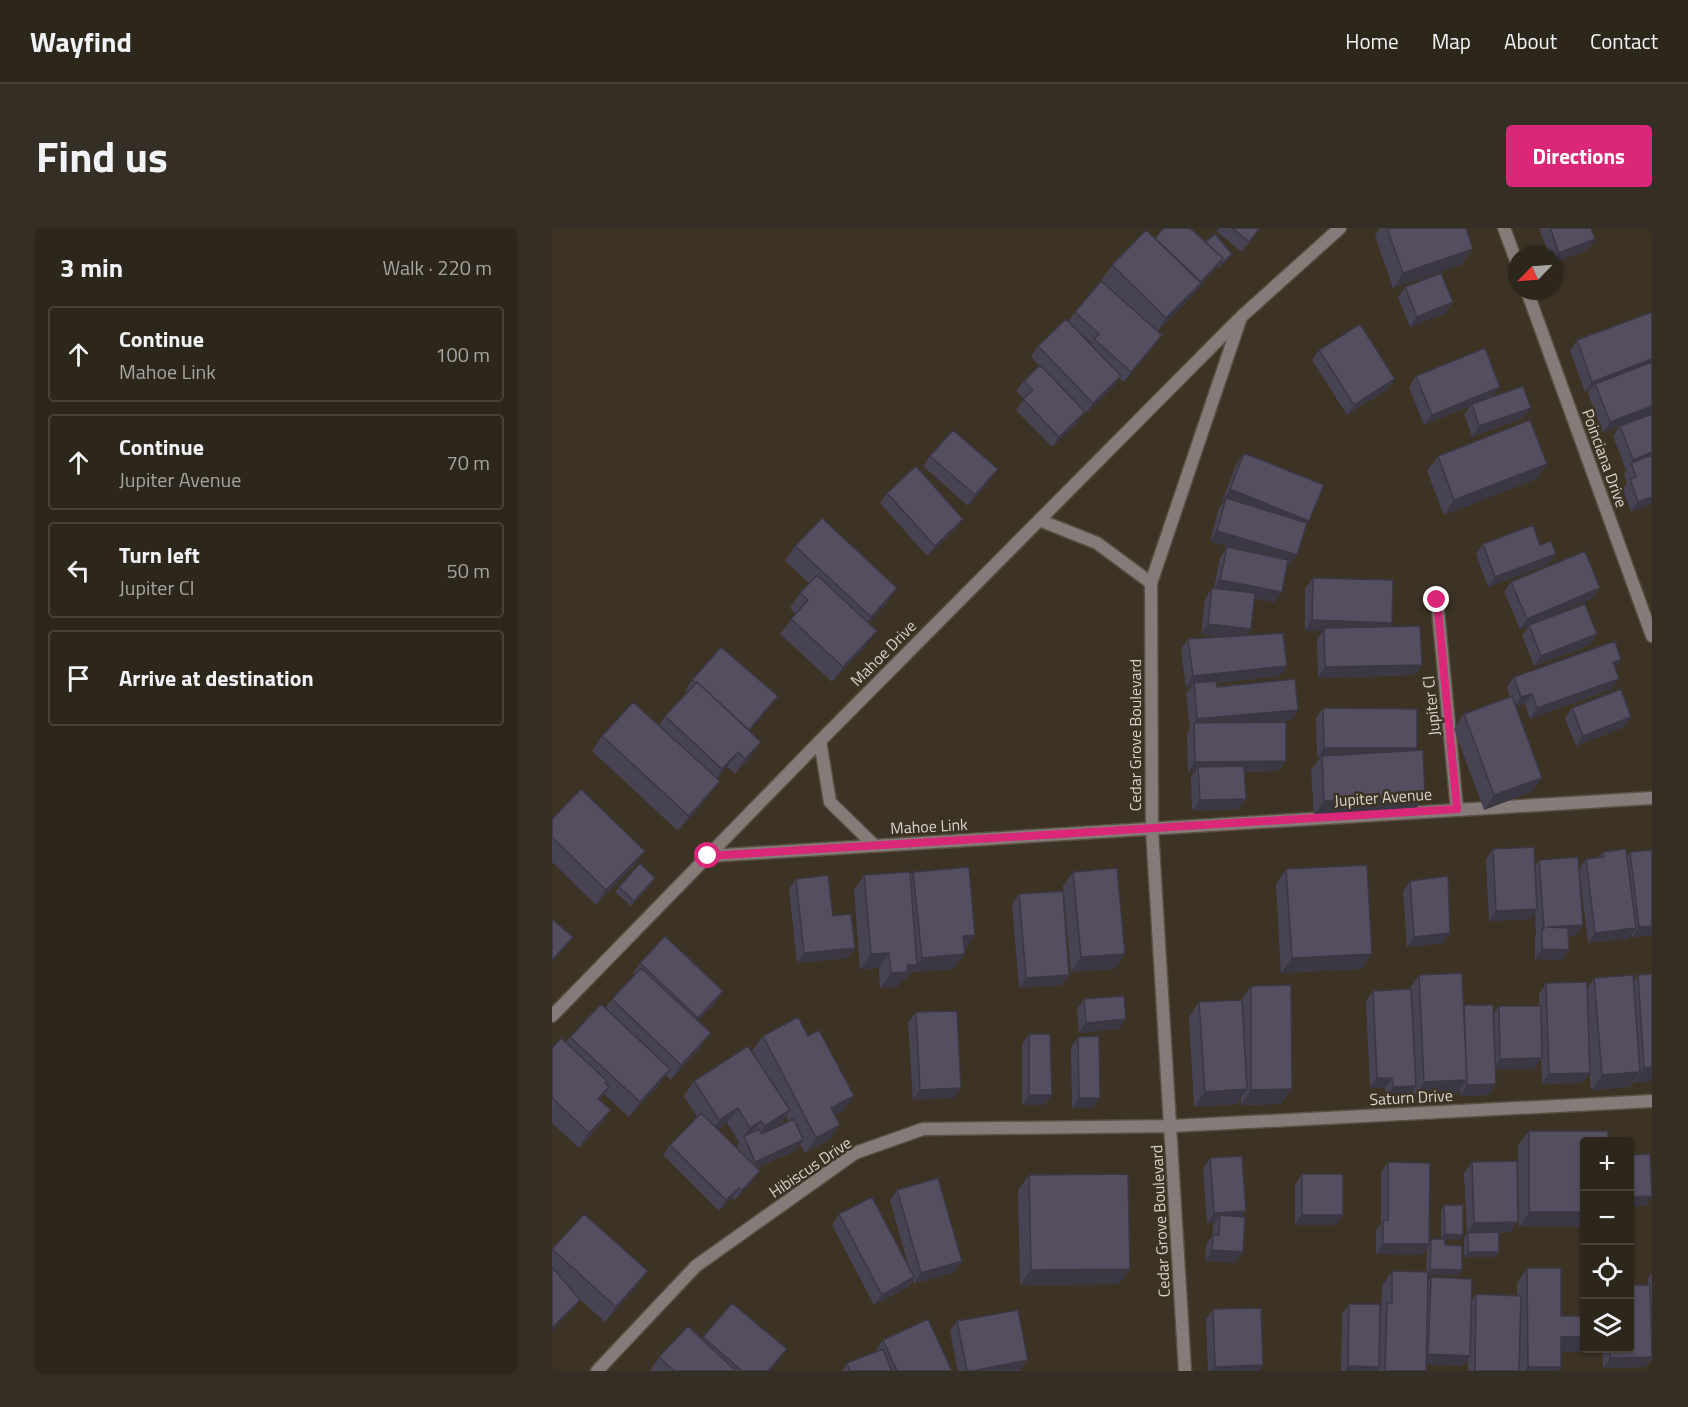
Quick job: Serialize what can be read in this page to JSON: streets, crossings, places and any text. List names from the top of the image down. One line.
{"streets":{"street":["Poinciana Drive","Mahoe Drive","Jupiter Cl","Cedar Grove Boulevard","Jupiter Avenue","Mahoe Link","Saturn Drive","Hibiscus Drive"]},"crossings":[["Mahoe Drive","Cedar Grove Boulevard"],["Mahoe Drive","Mahoe Link"],["Jupiter Cl","Jupiter Avenue"],["Cedar Grove Boulevard","Jupiter Avenue"],["Cedar Grove Boulevard","Mahoe Link"],["Cedar Grove Boulevard","Saturn Drive"],["Cedar Grove Boulevard","Hibiscus Drive"],["Jupiter Avenue","Mahoe Link"],["Saturn Drive","Hibiscus Drive"]],"north":"bottom left","page":{"header":"Wayfind","nav":["Home","Map","About","Contact"],"title":"Find us","buttons":"Directions","heading":["3 min","Walk · 220 m"],"list":[["Continue","Mahoe Link","100 m"],["Continue","Jupiter Avenue","70 m"],["Turn left","Jupiter Cl","50 m"],"Arrive at destination"],"map_buttons":["+","−"]}}
